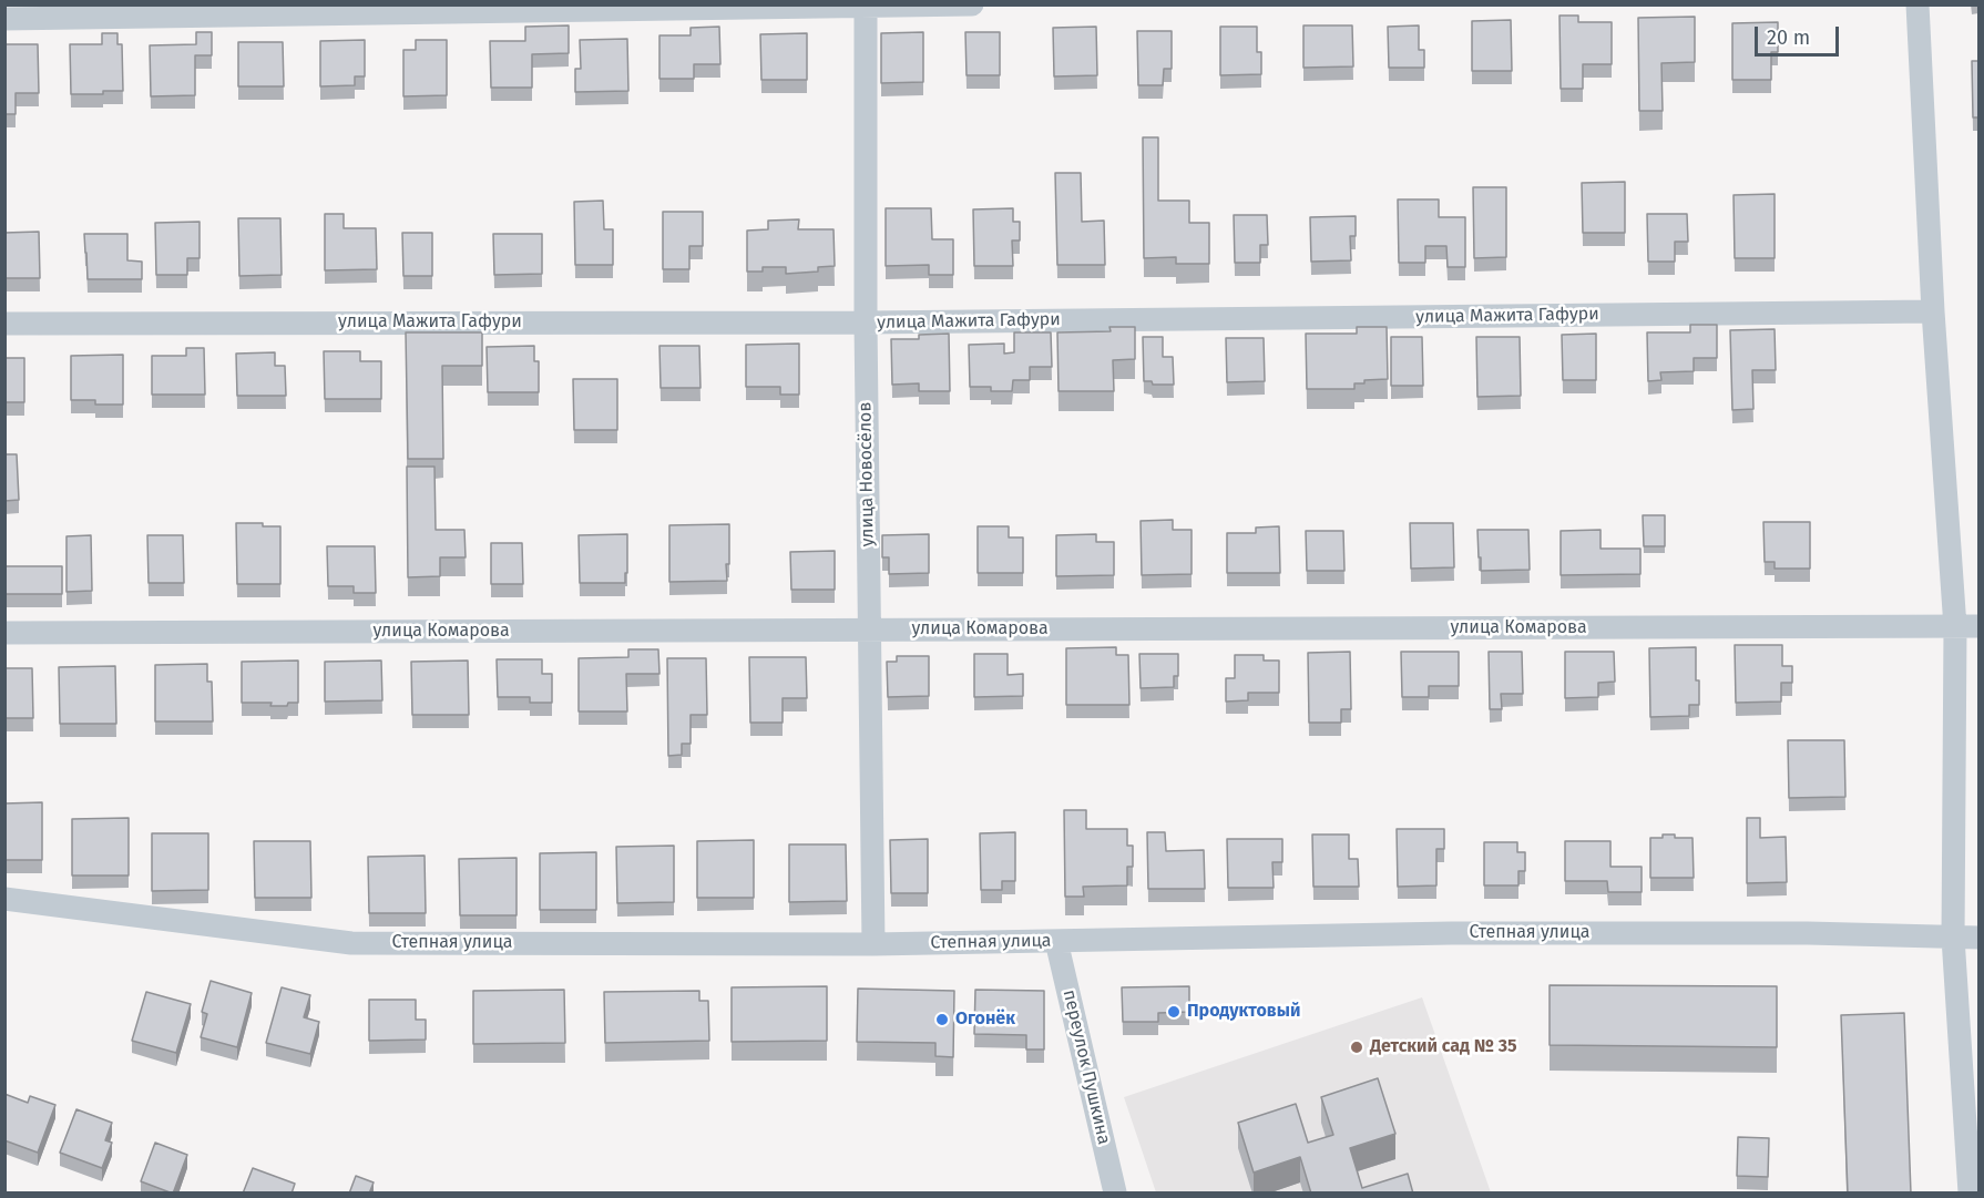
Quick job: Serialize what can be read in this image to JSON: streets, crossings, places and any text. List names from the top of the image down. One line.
{"streets":{"street":["улица Мажита Гафури","улица Новосёлов","улица Комарова","Степная улица","переулок Пушкина"]},"crossings":[["улица Мажита Гафури","улица Новосёлов"],["улица Новосёлов","улица Комарова"],["улица Новосёлов","Степная улица"],["Степная улица","переулок Пушкина"]],"places":["Продуктовый","Огонёк","Детский сад № 35"],"scale_bar":"20 m"}
